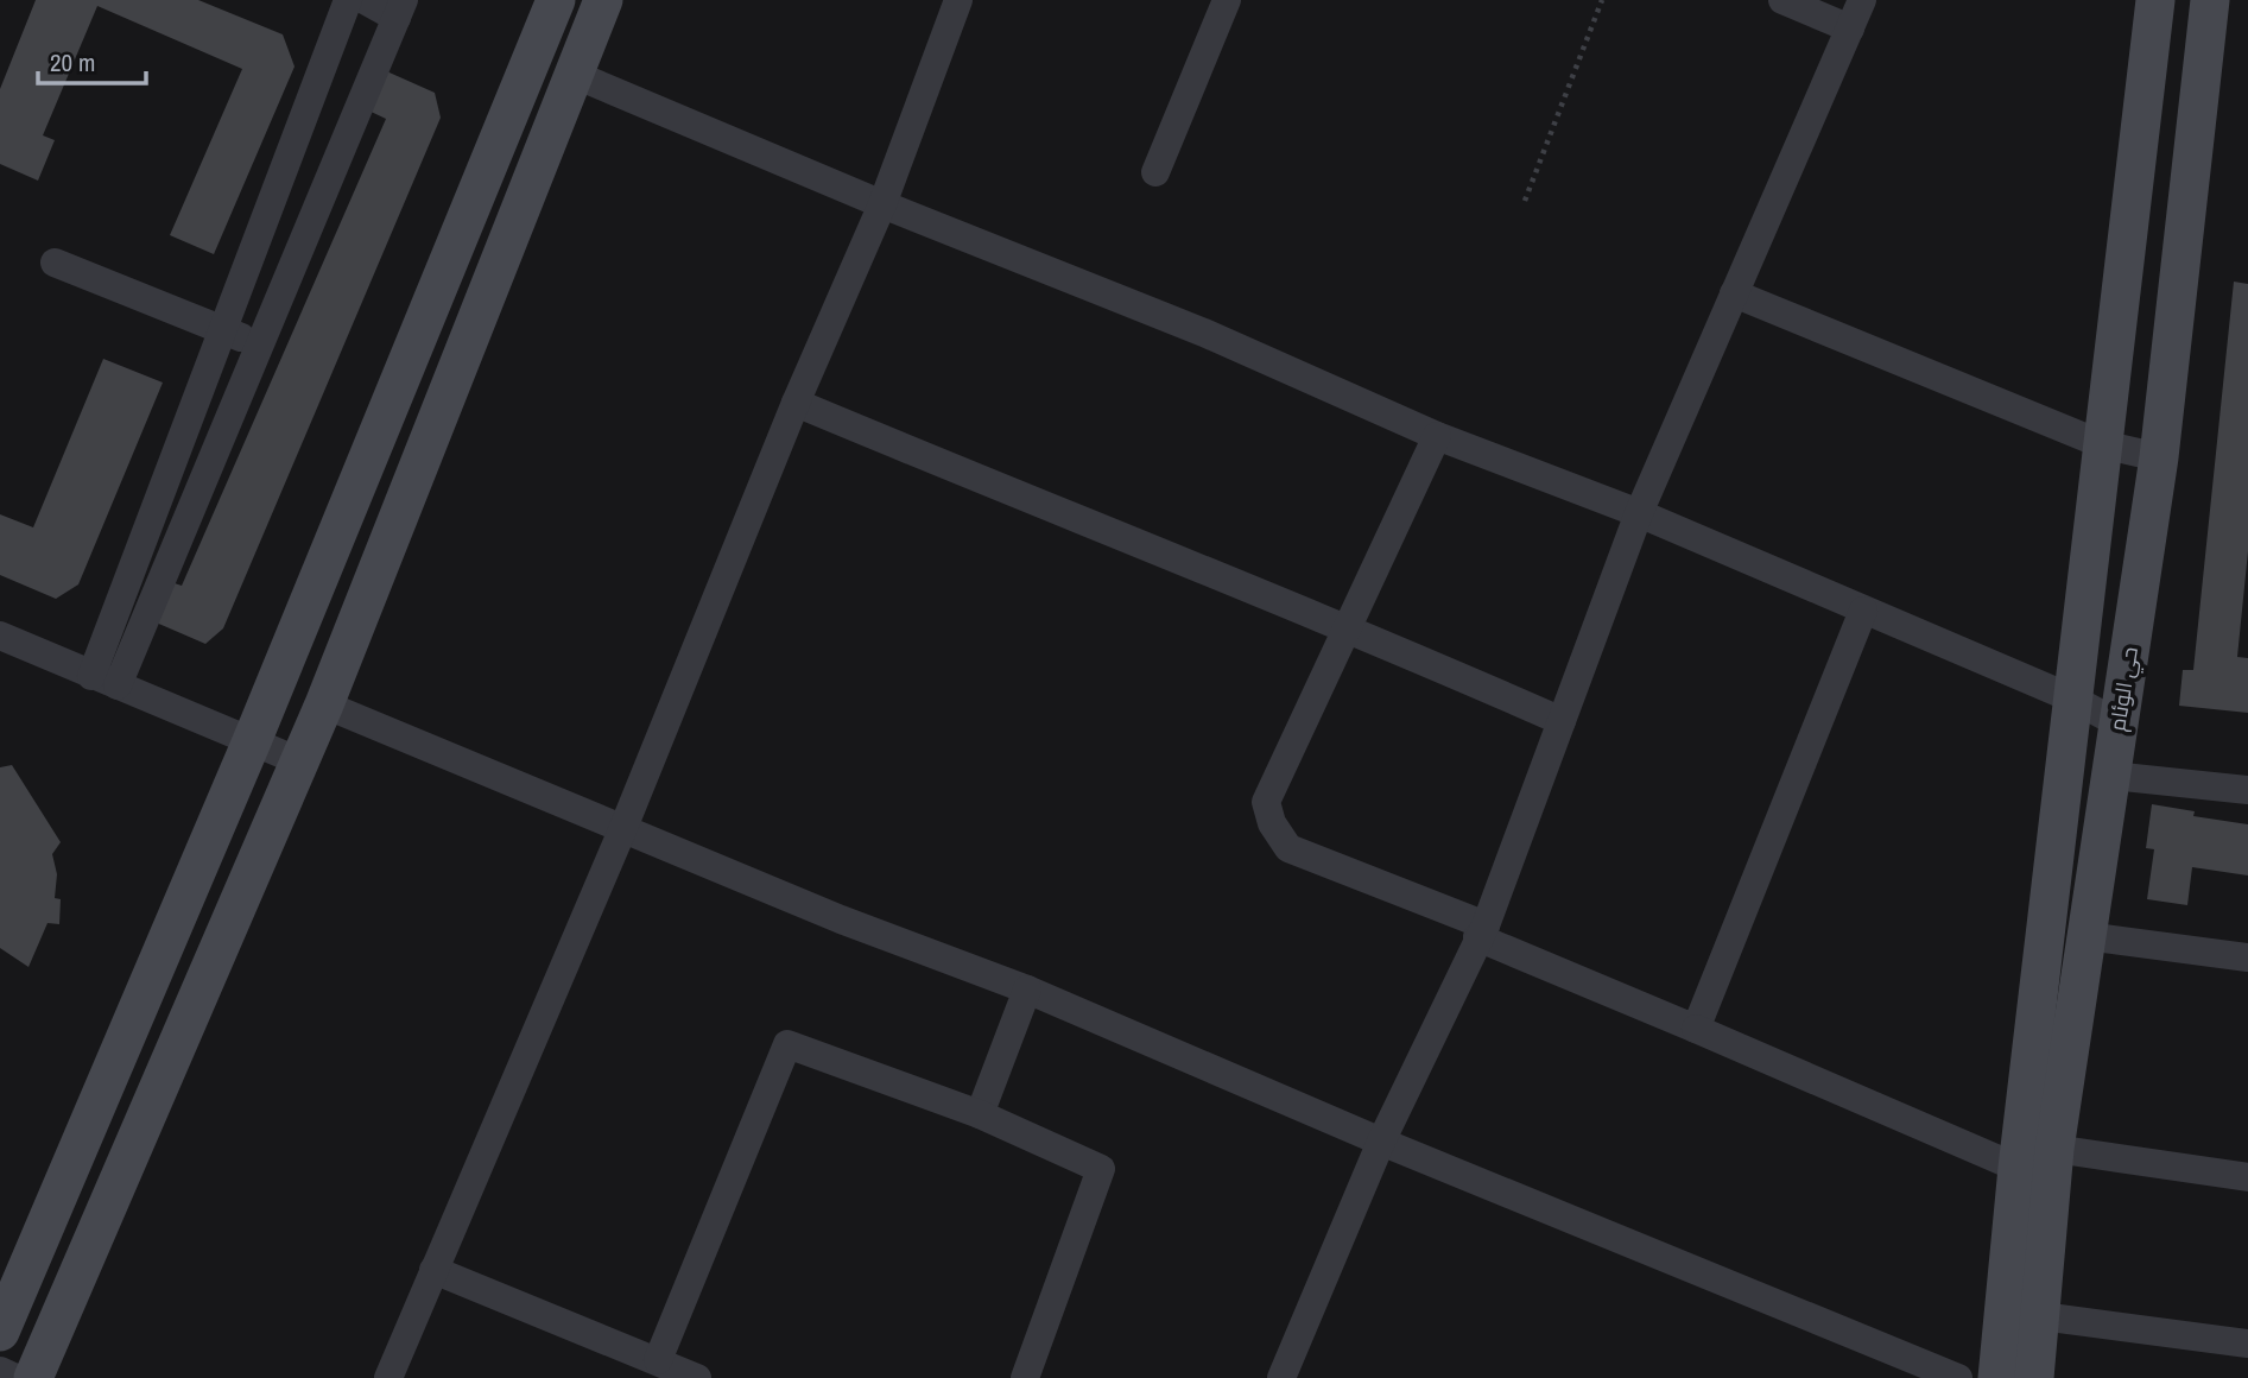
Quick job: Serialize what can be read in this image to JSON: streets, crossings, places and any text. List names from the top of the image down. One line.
{"streets":{"street":["حي الوئام"]},"scale_bar":"20 m"}
